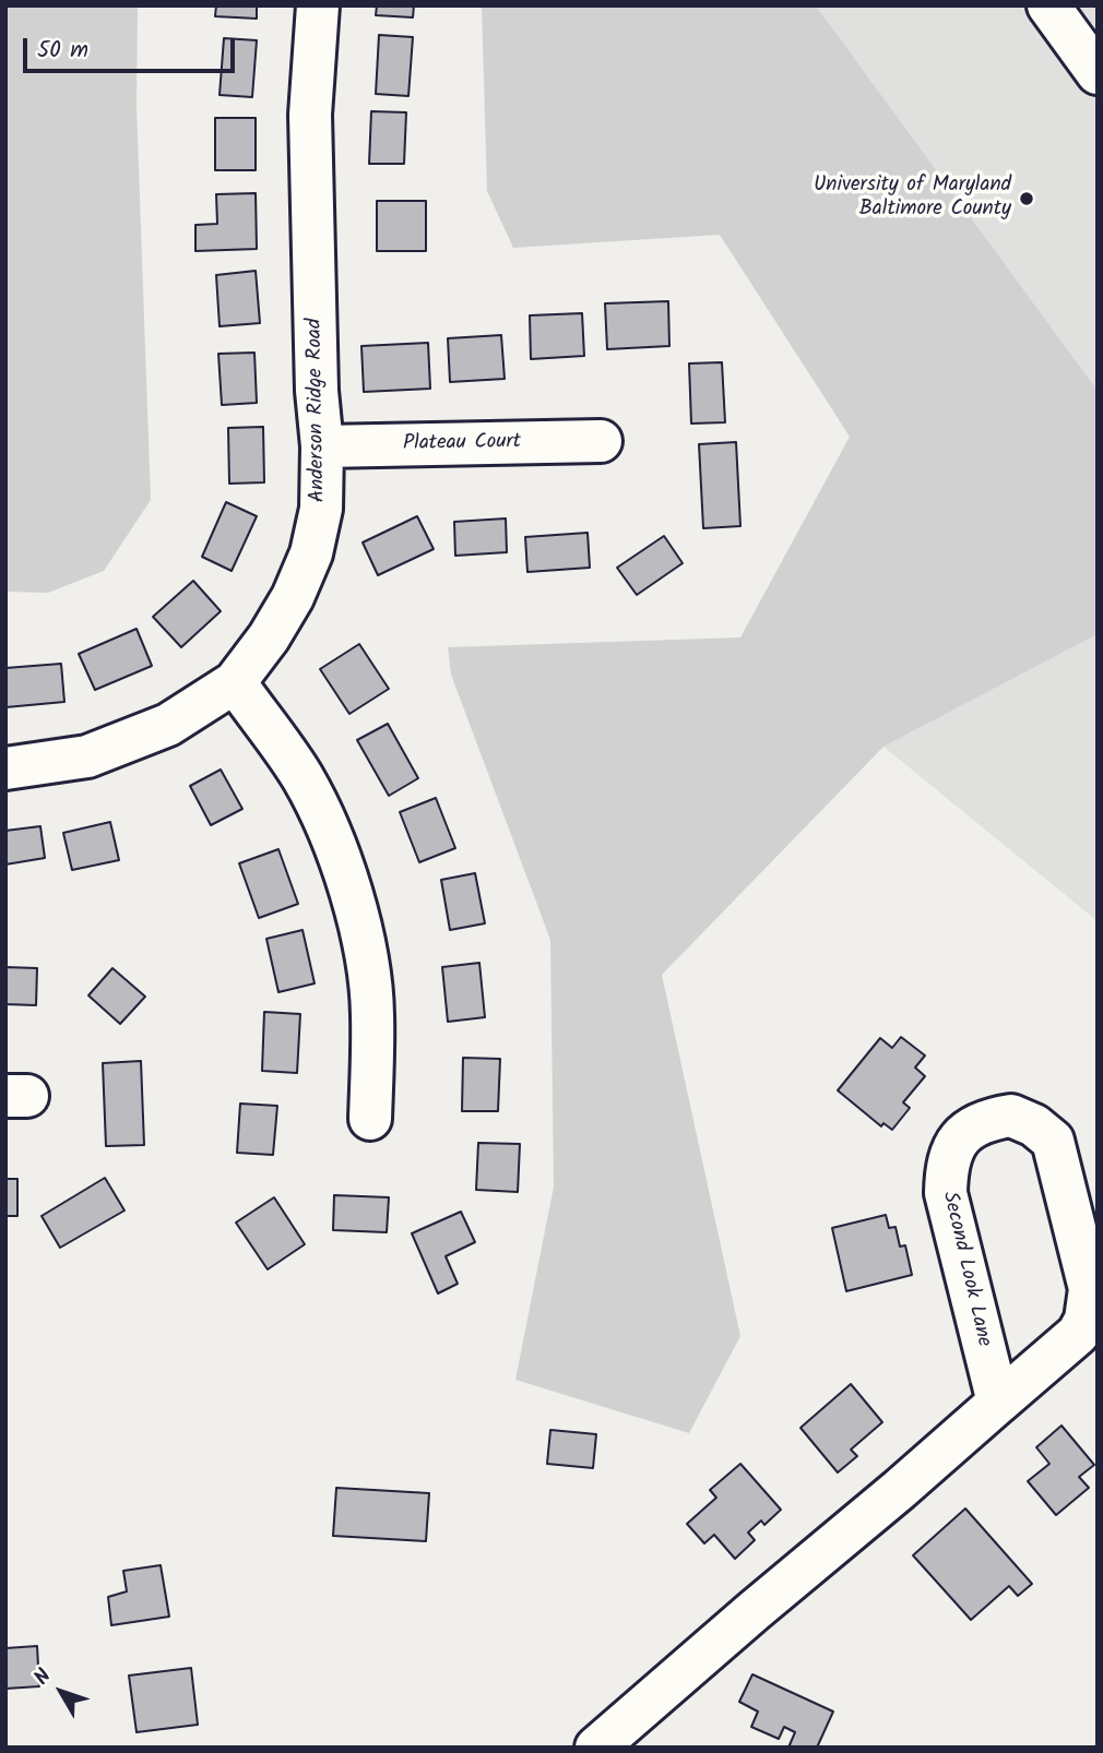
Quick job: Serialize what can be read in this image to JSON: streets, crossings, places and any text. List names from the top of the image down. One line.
{"streets":{"street":["Anderson Ridge Road","Plateau Court","Second Look Lane"]},"crossings":[["Anderson Ridge Road","Plateau Court"]],"places":["University of Maryland Baltimore County"],"scale_bar":"50 m","north":"top left"}
